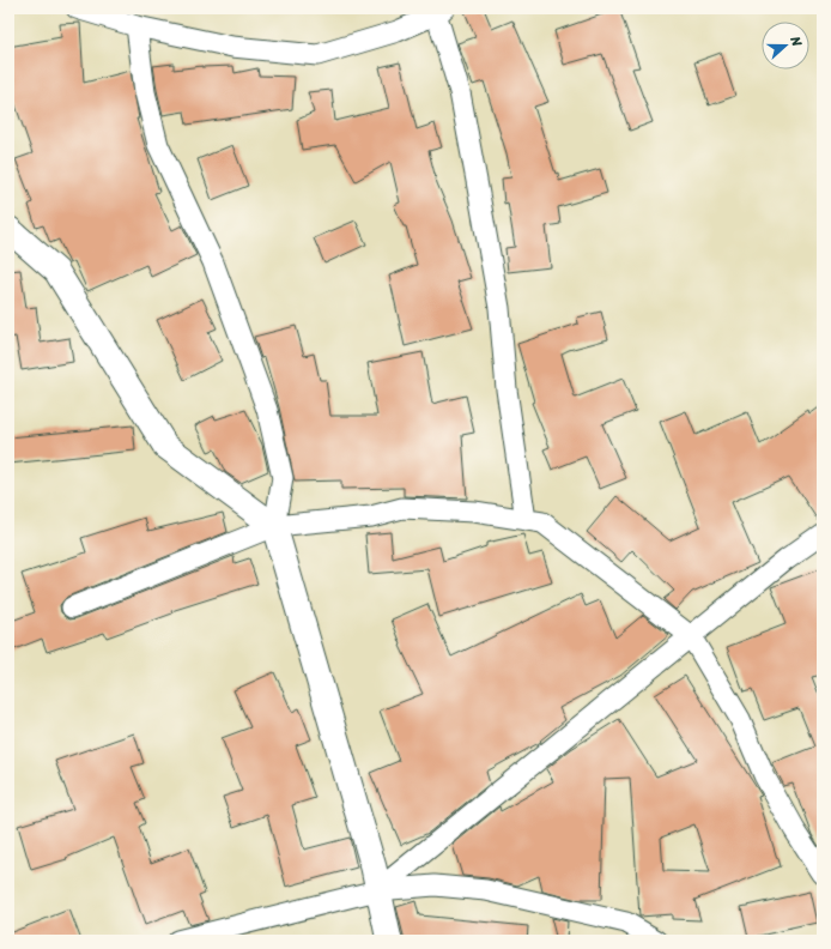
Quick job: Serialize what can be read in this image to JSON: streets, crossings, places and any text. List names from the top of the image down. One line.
{"north":"right"}
